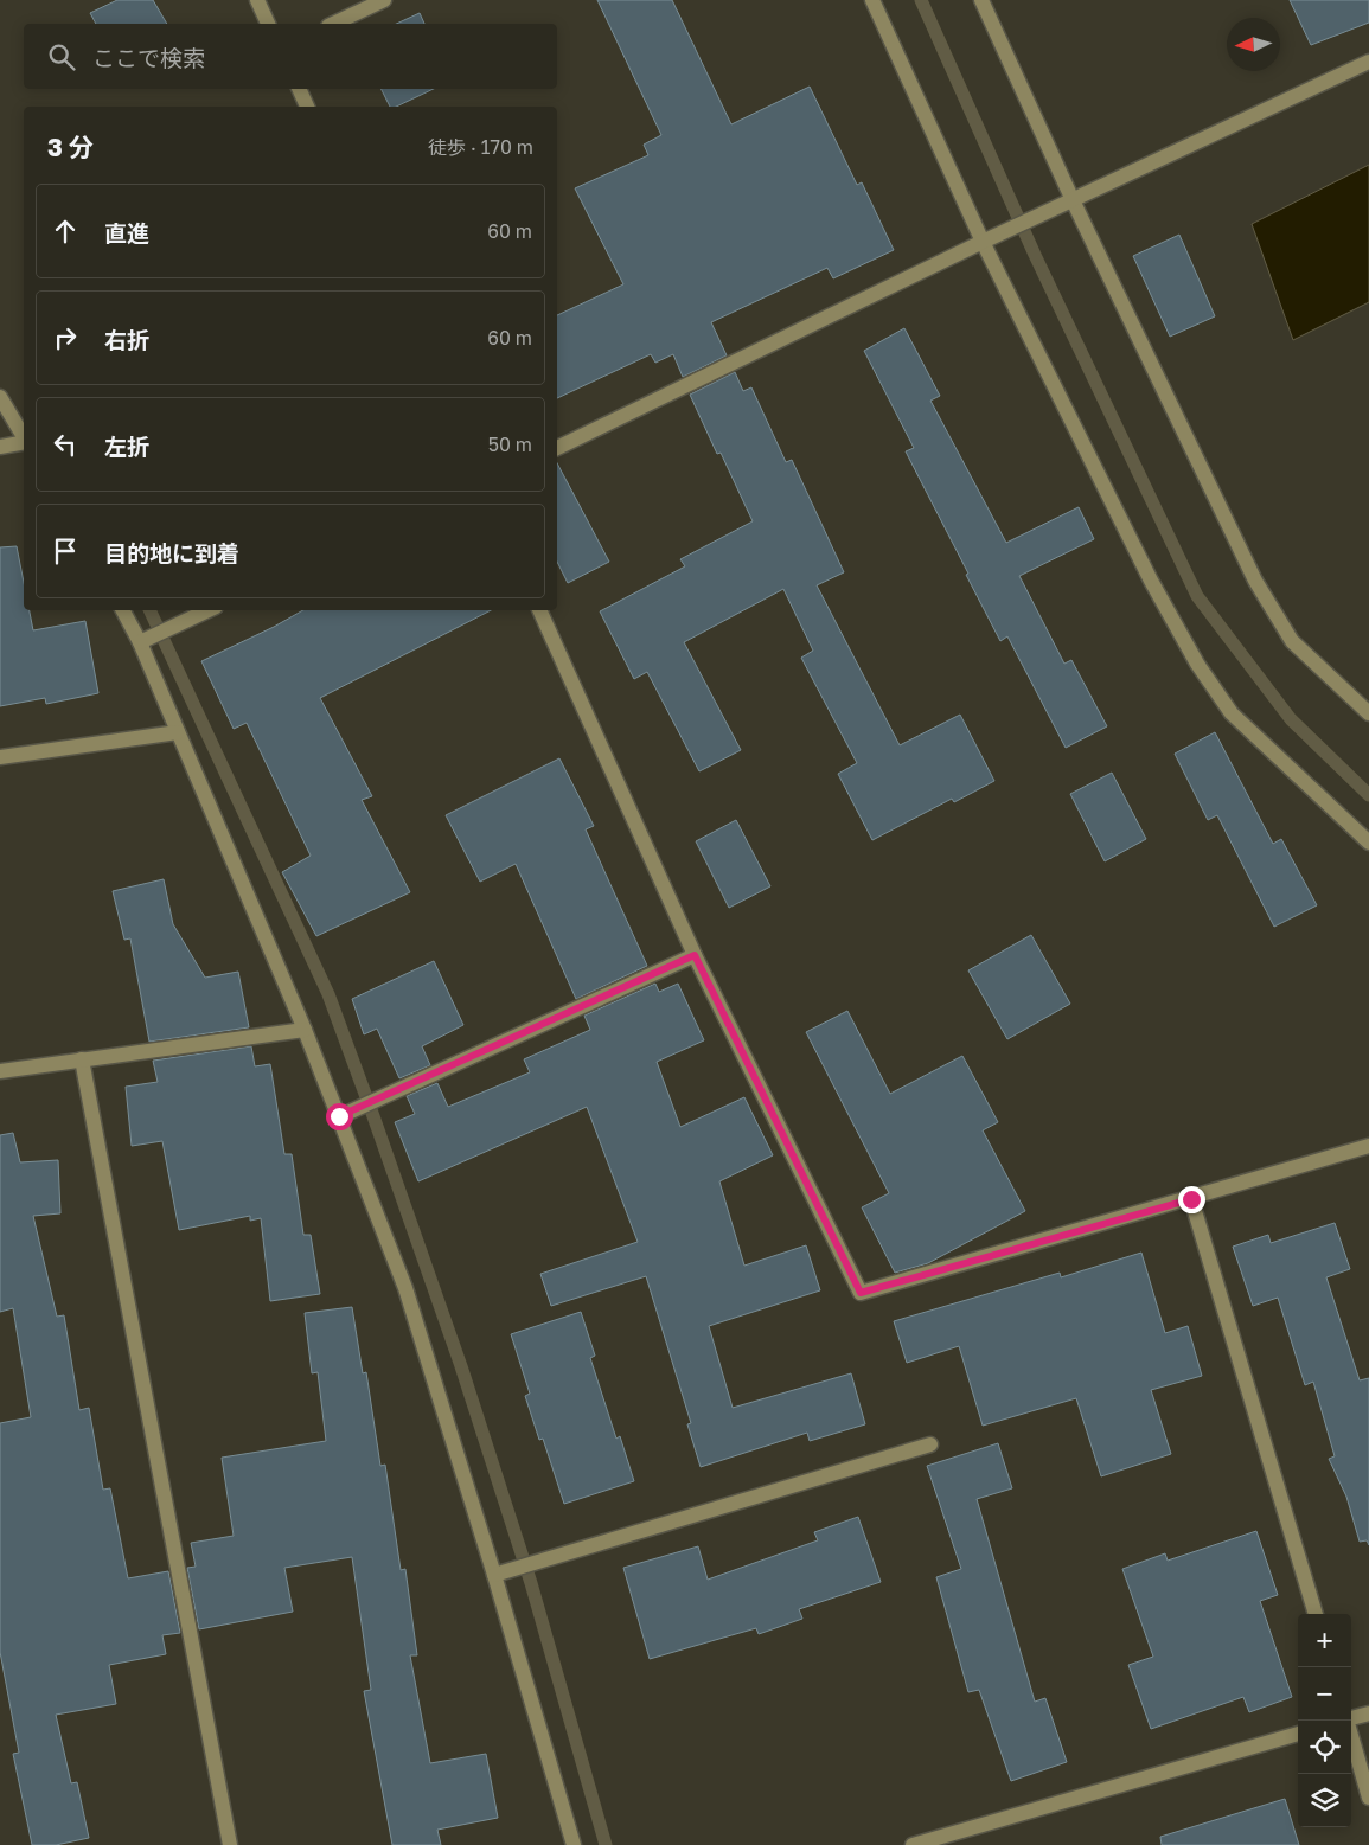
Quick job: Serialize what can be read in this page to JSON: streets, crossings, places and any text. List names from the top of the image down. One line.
{"north":"left","page":{"search":"ここで検索","heading":["3 分","徒歩 · 170 m"],"list":[["直進","60 m"],["右折","60 m"],["左折","50 m"],"目的地に到着"],"map_buttons":["+","−"]}}
